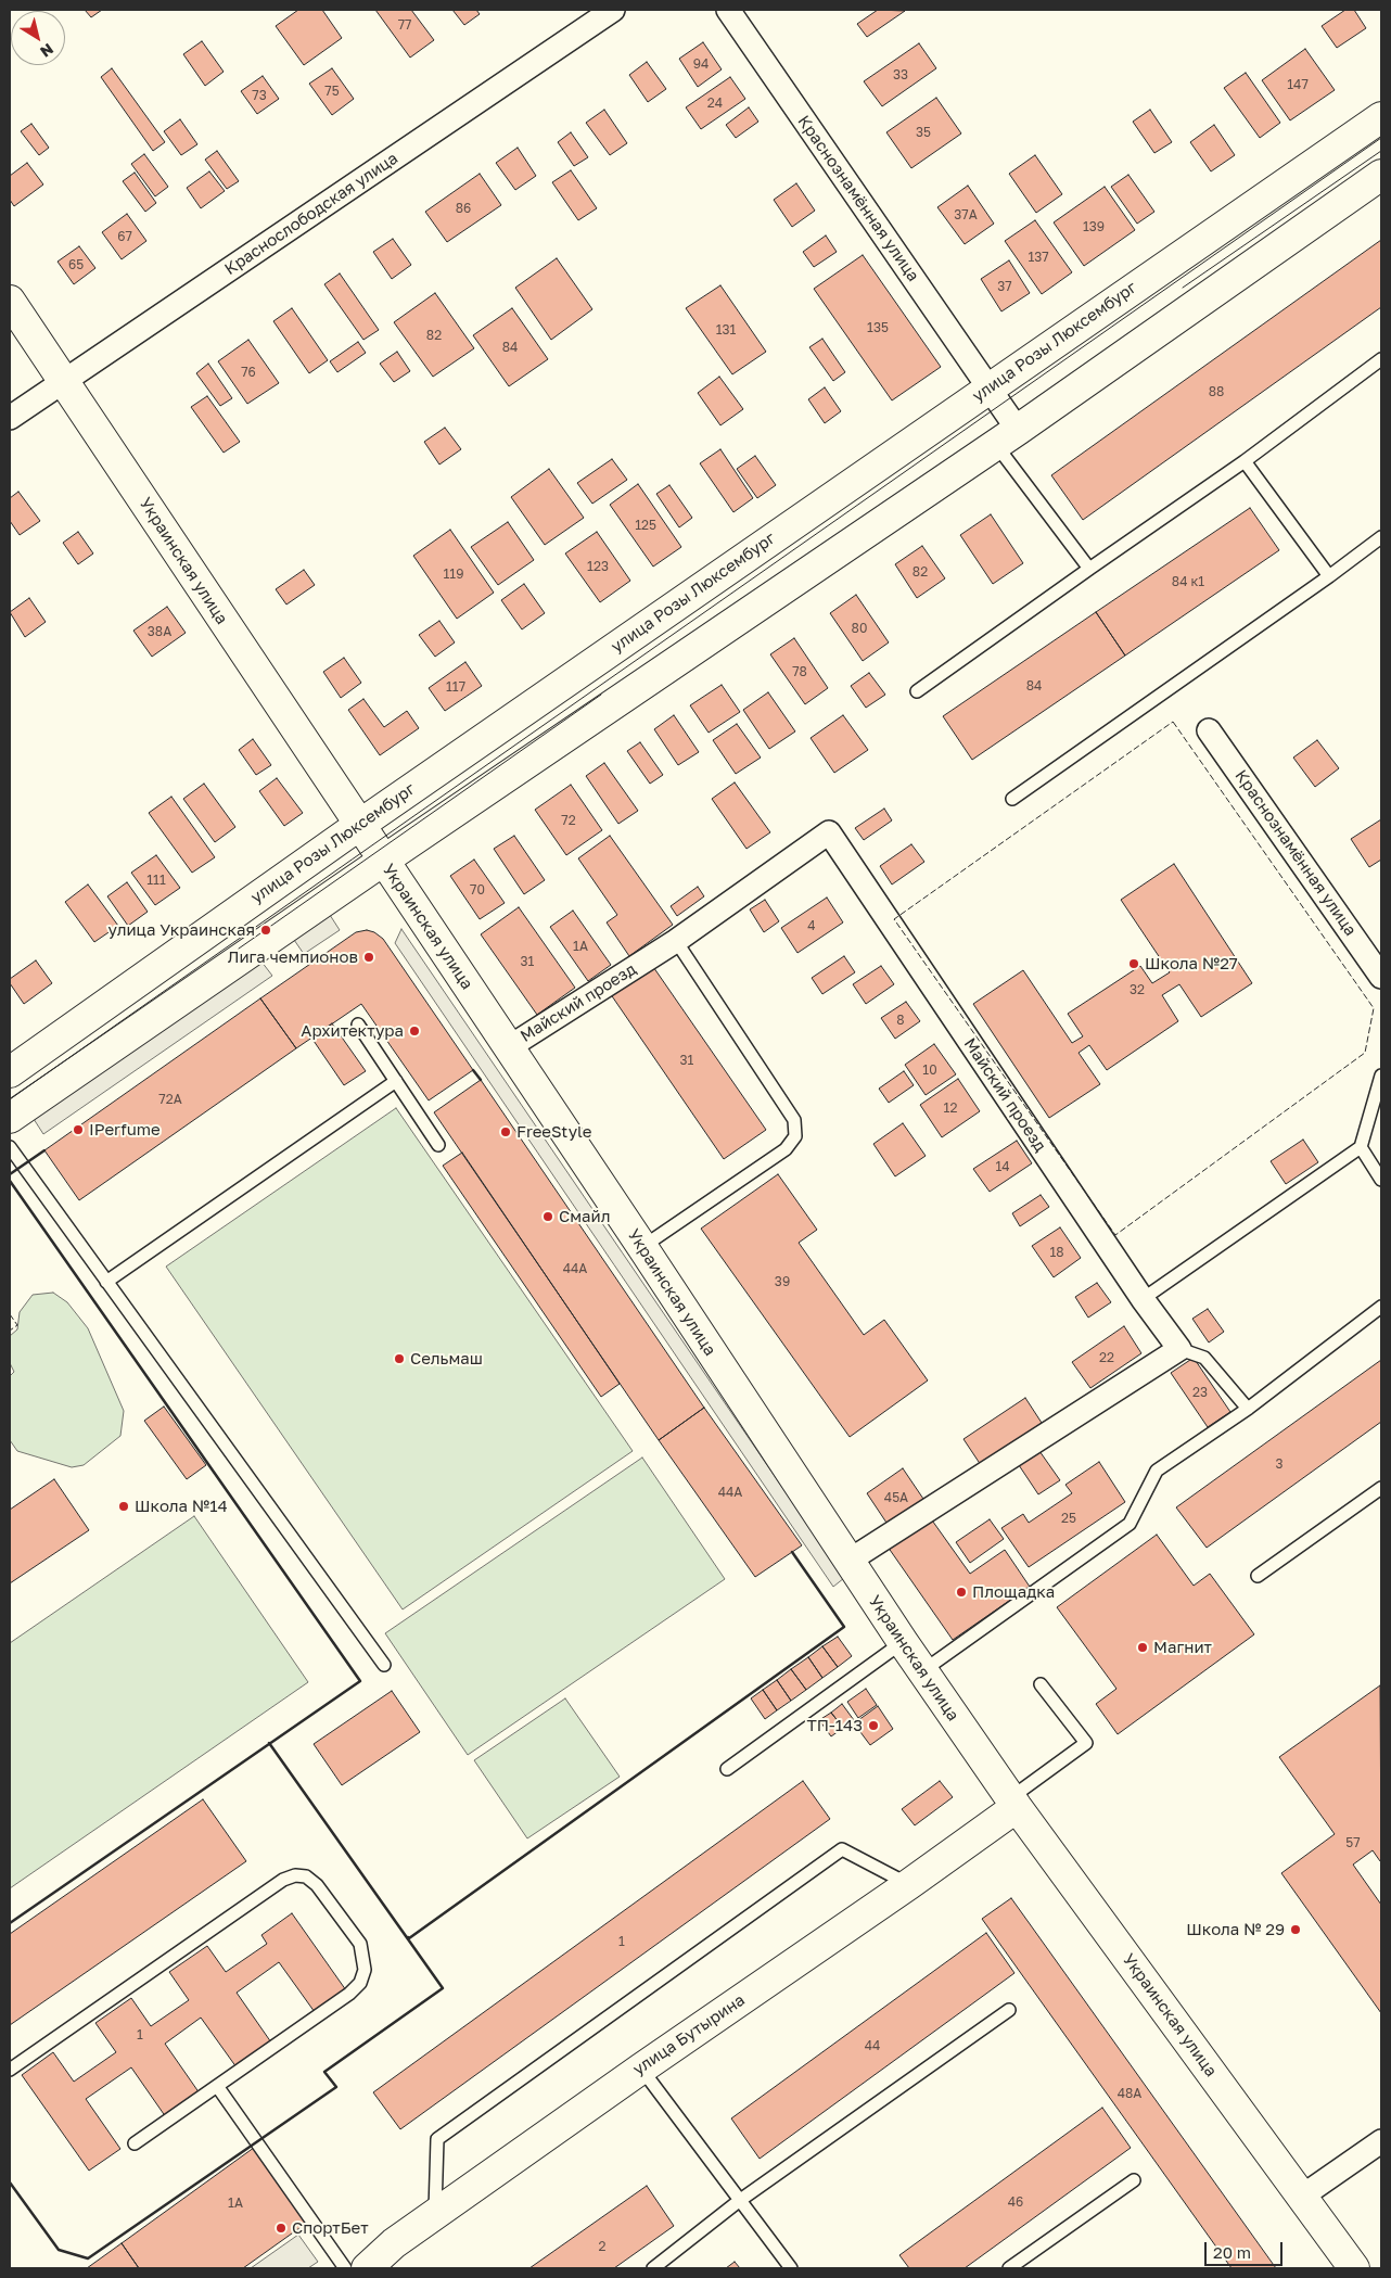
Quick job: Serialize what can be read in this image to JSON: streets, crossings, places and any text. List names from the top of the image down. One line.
{"streets":{"street":["Краснознамённая улица","Краснослободская улица","улица Розы Люксембург","Украинская улица","Майский проезд","улица Бутырина"]},"crossings":[["Краснознамённая улица","улица Розы Люксембург"],["Краснослободская улица","Украинская улица"],["улица Розы Люксембург","Украинская улица"],["Украинская улица","Майский проезд"],["Украинская улица","улица Бутырина"]],"places":["улица Украинская","Лига чемпионов","Школа №27","Архитектура","IPerfume","FreeStyle","Смайл","Сельмаш","Школа №14","Площадка","Магнит","ТП-143","Школа № 29","СпортБет"],"house_numbers":["77","94","33","147","75","73","24","35","86","37А","139","67","137","65","37","135","131","82","84","76","88","125","123","82","119","84 к1","80","38А","78","84","117","72","111","70","4","1А","31","32","8","31","10","72А","12","14","18","44А","39","22","23","3","44А","45А","25","57","1","1","44","48А","46","1А","2"],"scale_bar":"20 m","north":"bottom right"}
